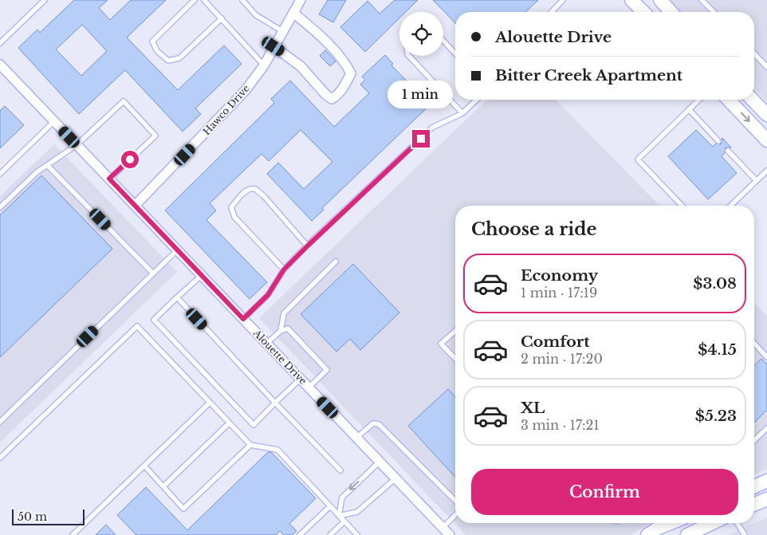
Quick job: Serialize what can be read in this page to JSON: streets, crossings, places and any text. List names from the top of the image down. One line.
{"streets":{"street":["Hawco Drive","Alouette Drive"]},"crossings":[["Hawco Drive","Alouette Drive"]],"scale_bar":"50 m","page":{"banner":["Alouette Drive","Bitter Creek Apartment"],"bubble":"1 min","heading":"Choose a ride","list":[{"name":"Economy","note":"1 min · 17:19","value":"$3.08"},{"name":"Comfort","note":"2 min · 17:20","value":"$4.15"},{"name":"XL","note":"3 min · 17:21","value":"$5.23"}],"buttons":"Confirm","scale":"50 m"}}
